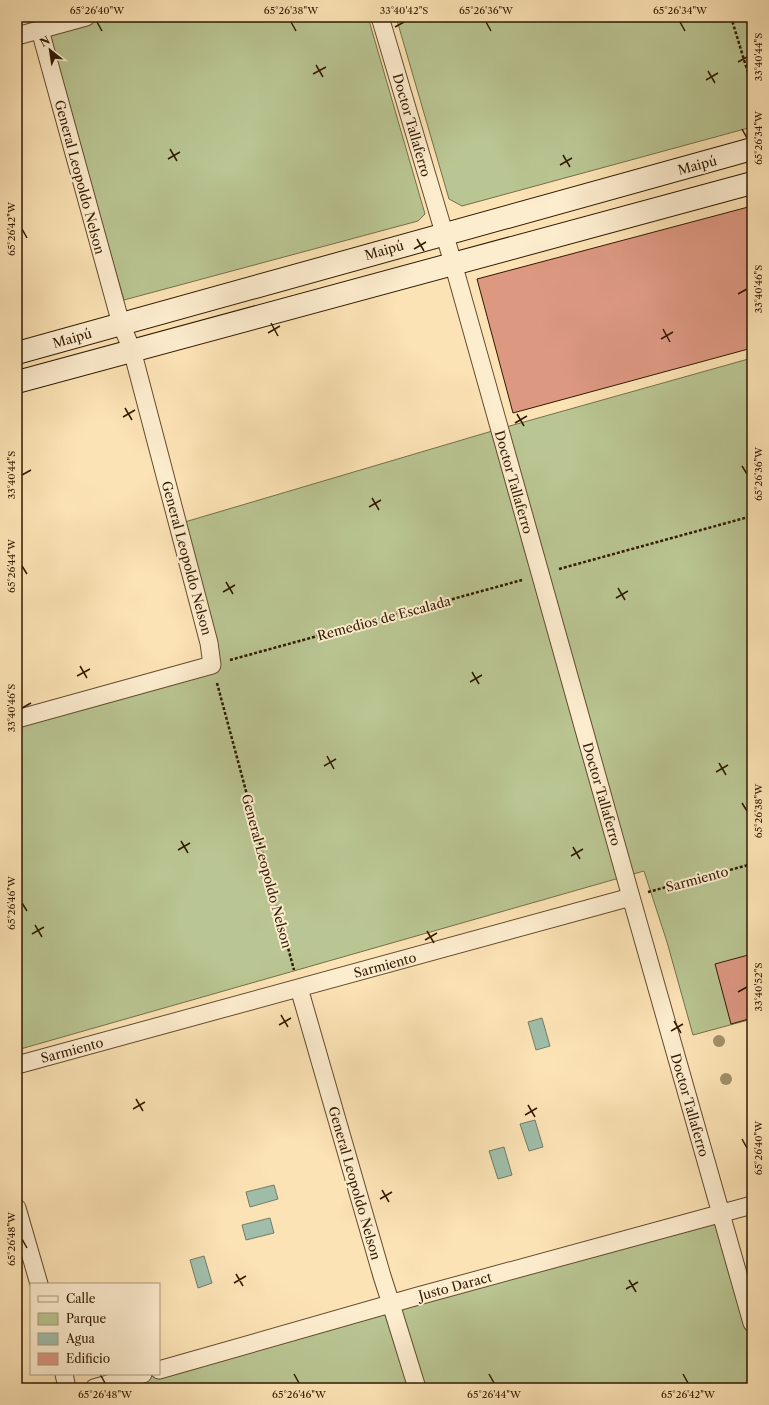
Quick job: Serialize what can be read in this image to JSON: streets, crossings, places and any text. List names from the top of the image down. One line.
{"streets":{"street":["Doctor Tallaferro","Maipú","General Leopoldo Nelson","Sarmiento","Justo Daract"],"path":["Remedios de Escalada"]},"crossings":[["Doctor Tallaferro","Maipú"],["Doctor Tallaferro","Remedios de Escalada"],["Doctor Tallaferro","Sarmiento"],["Doctor Tallaferro","Justo Daract"],["Maipú","General Leopoldo Nelson"],["General Leopoldo Nelson","Remedios de Escalada"],["General Leopoldo Nelson","Sarmiento"],["General Leopoldo Nelson","Justo Daract"]],"legend":["Calle","Parque","Agua","Edificio"],"north":"top left","coordinates":["65°26'40\"W","65°26'38\"W","33°40'42\"S","65°26'36\"W","65°26'34\"W","33°40'44\"S","65°26'42\"W","33°40'46\"S","65°26'44\"W","65°26'46\"W","33°40'52\"S","65°26'48\"W"]}
